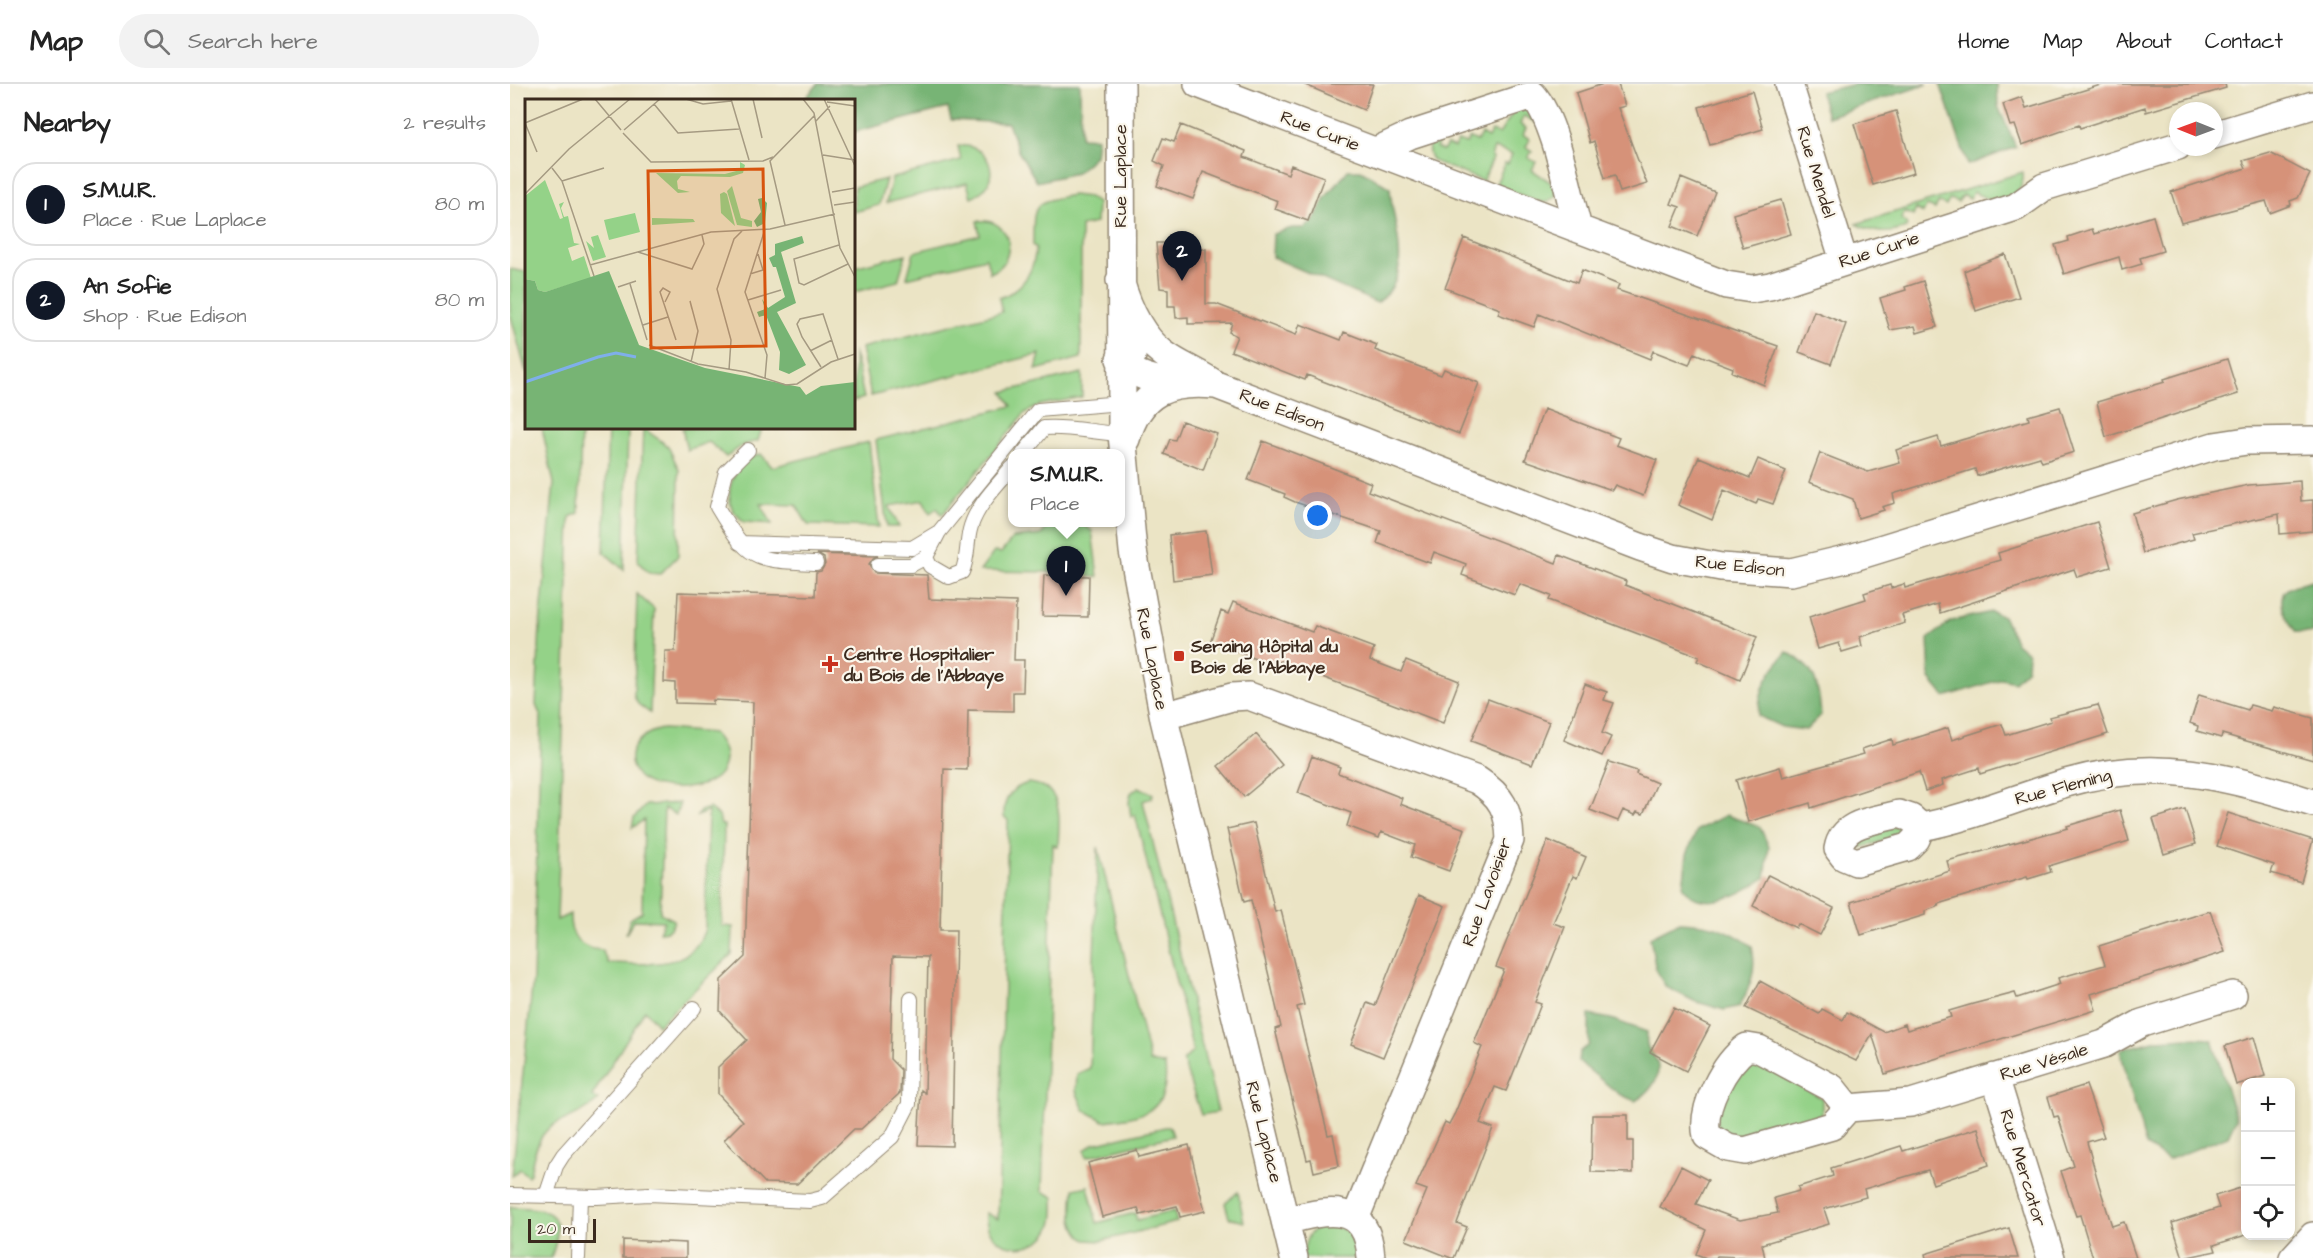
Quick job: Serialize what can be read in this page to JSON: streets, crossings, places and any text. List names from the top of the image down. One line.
{"streets":{"street":["Rue Curie","Rue Mendel","Rue Laplace","Rue Edison","Rue Fleming","Rue Lavoisier","Rue Vésale","Rue Mercator"]},"crossings":[["Rue Curie","Rue Mendel"],["Rue Laplace","Rue Edison"],["Rue Laplace","Rue Lavoisier"],["Rue Vésale","Rue Mercator"]],"places":{"transit":["Seraing Hôpital du Bois de l'Abbaye"],"health":["Centre Hospitalier du Bois de l'Abbaye"]},"scale_bar":"20 m","north":"left","page":{"header":"Map","search":"Search here","nav":["Home","Map","About","Contact"],"heading":["Nearby","2 results"],"list":[{"mark":"1","name":"S.M.U.R.","note":"Place · Rue Laplace","value":"80 m"},{"mark":"2","name":"An Sofie","note":"Shop · Rue Edison","value":"80 m"}],"pins":["2","1"],"popup":["S.M.U.R.","Place"],"map_buttons":["+","−"],"scale":"20 m"}}
